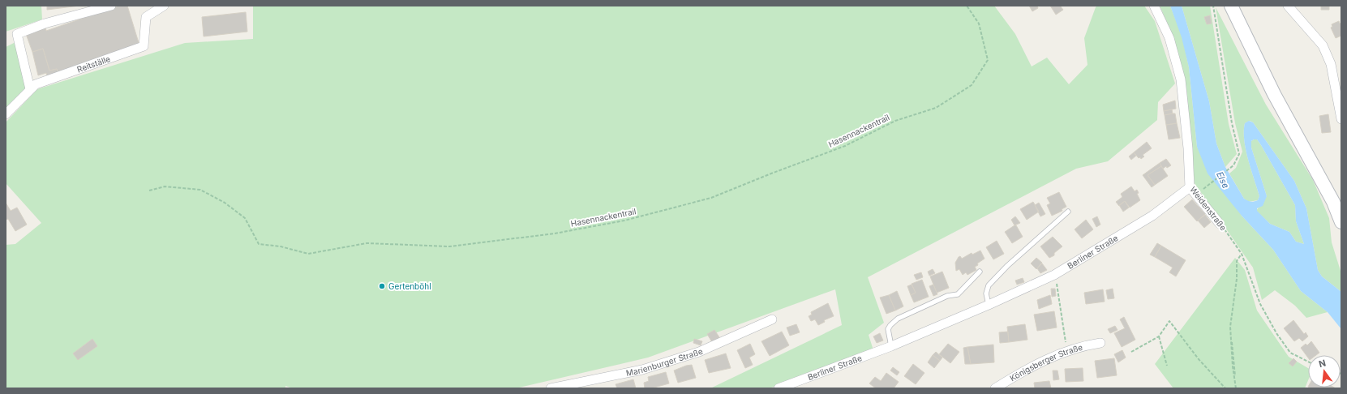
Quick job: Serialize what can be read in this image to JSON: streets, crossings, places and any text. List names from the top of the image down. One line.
{"streets":{"street":["Reitställe","Weidenstraße","Berliner Straße","Marienburger Straße","Königsberger Straße"],"path":["Hasennackentrail"]},"crossings":[["Weidenstraße","Berliner Straße"]],"water":["Else"],"places":["Gertenböhl"],"north":"top"}
